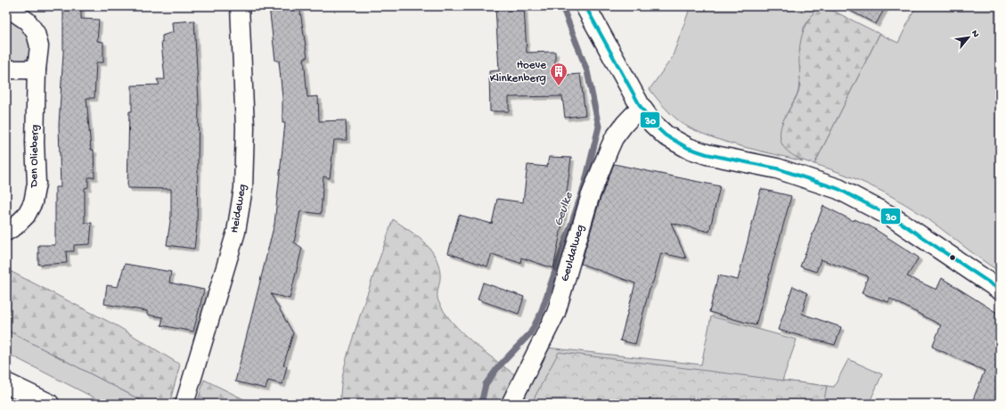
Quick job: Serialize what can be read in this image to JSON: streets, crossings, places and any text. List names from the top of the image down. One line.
{"streets":{"street":["Den Olieberg","Heideweg","Geuldalweg"]},"water":["Geulke"],"places":{"building":["Hoeve Klinkenberg"]},"lines":["transit line 30"],"north":"top right"}
